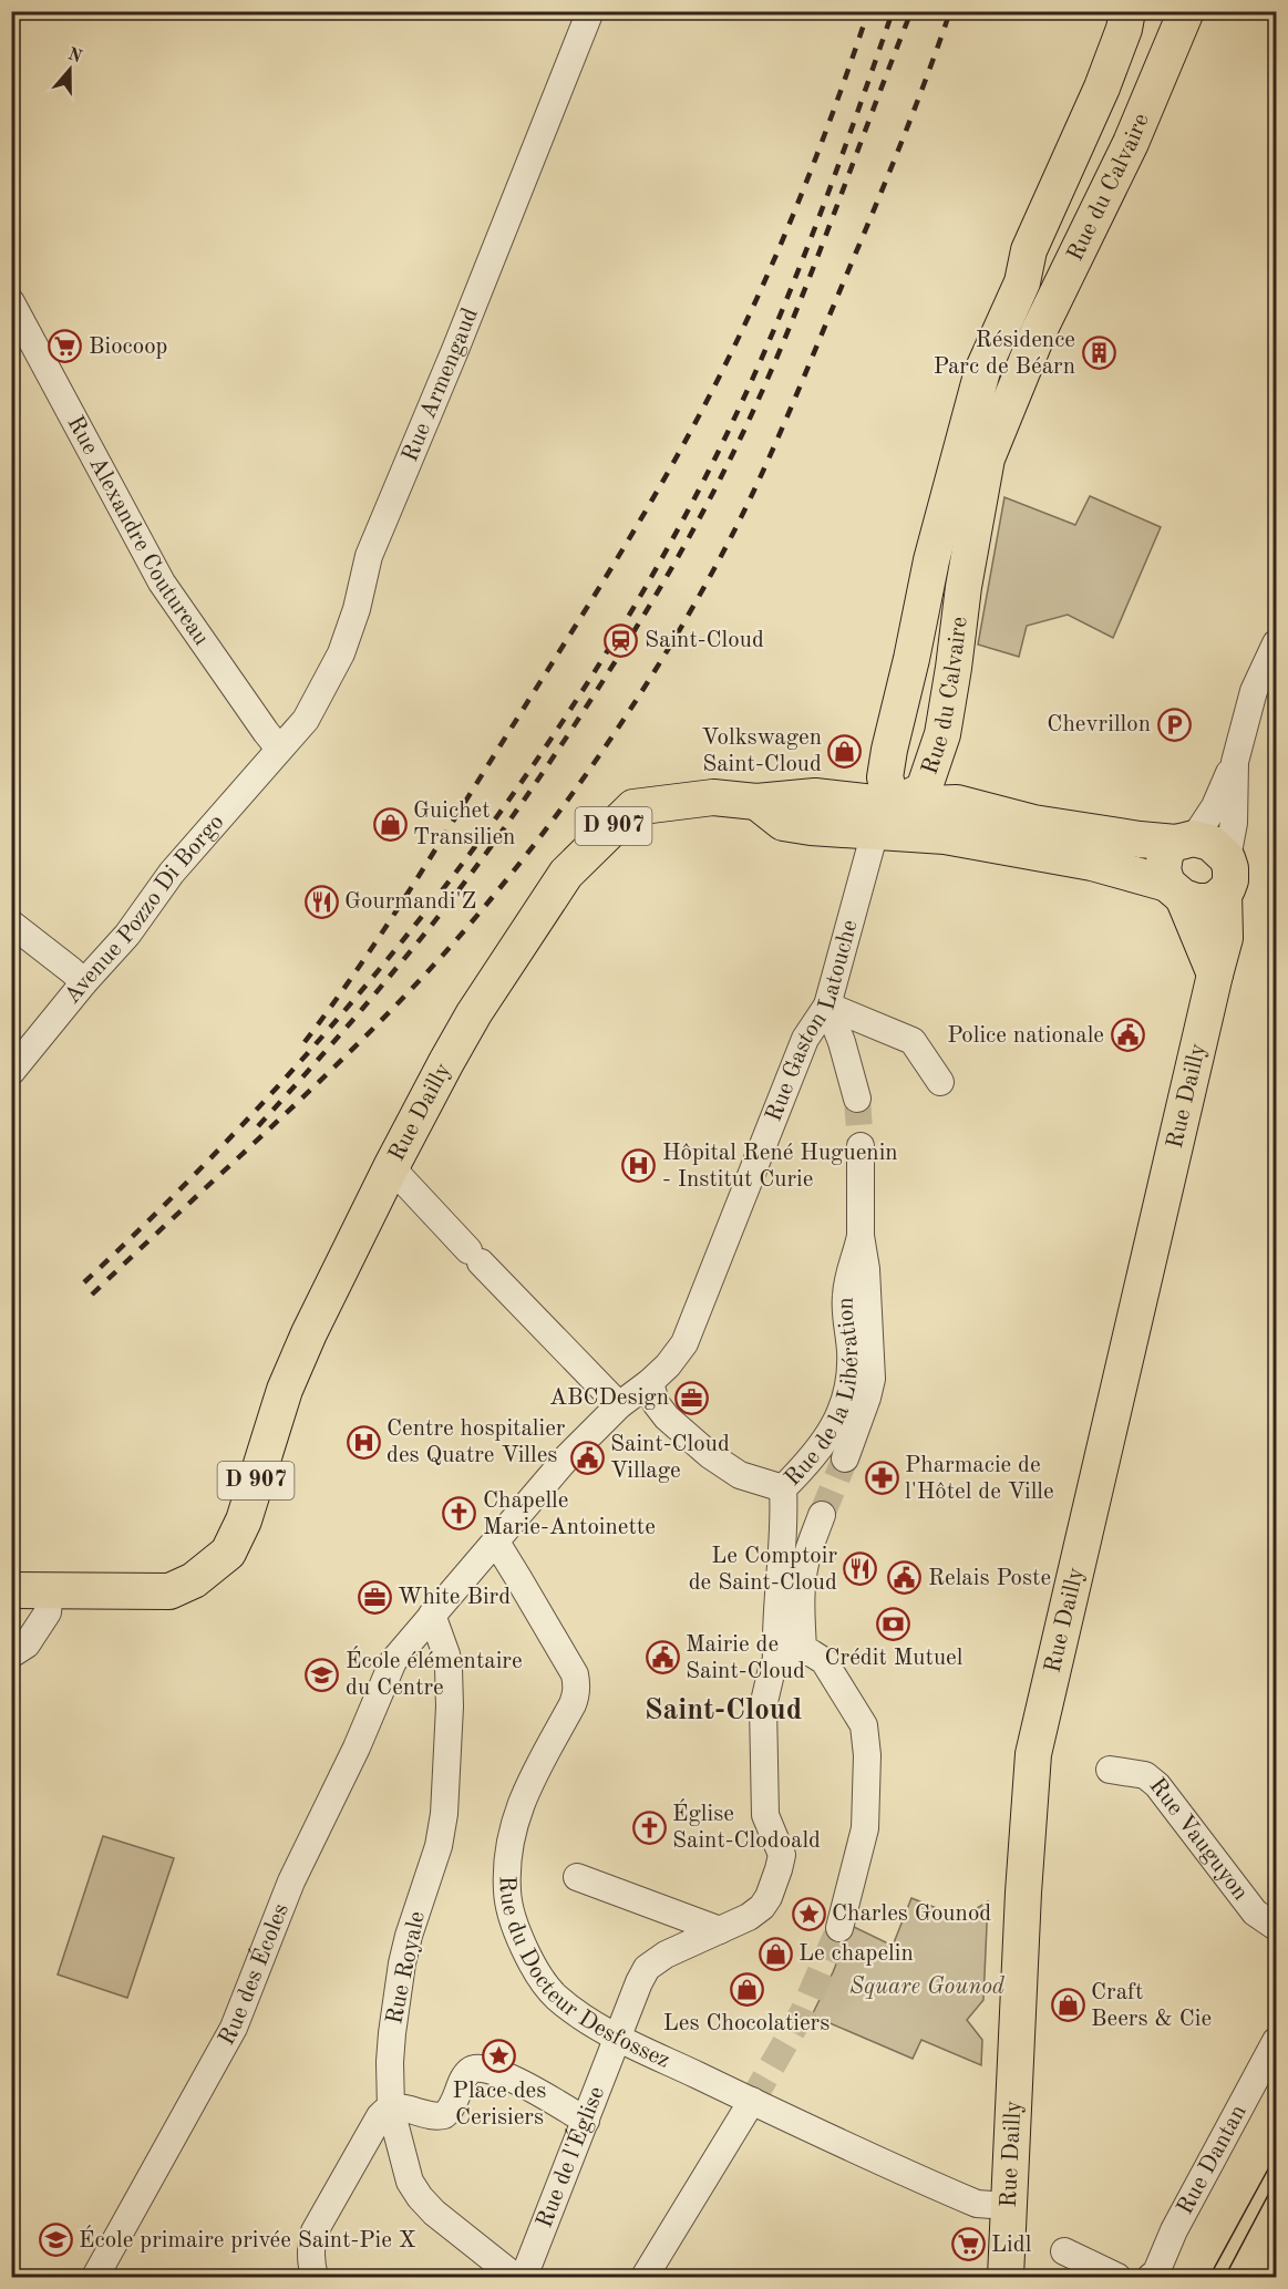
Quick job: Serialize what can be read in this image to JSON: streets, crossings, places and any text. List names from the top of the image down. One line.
{"streets":{"main road":["Rue du Calvaire","D 907","Rue Dailly"],"street":["Rue Armengaud","Rue Alexandre Coutureau","Avenue Pozzo Di Borgo","Rue Gaston Latouche","Rue de la Libération","Rue Vauguyon","Rue du Docteur Desfossez","Rue Royale","Rue des Écoles","Rue de l'Église","Rue Dantan"]},"crossings":[["Rue du Calvaire","Rue Gaston Latouche"],["Rue du Calvaire","Rue Dailly"],["Rue Armengaud","Rue Alexandre Coutureau"],["Rue Armengaud","Avenue Pozzo Di Borgo"],["Rue Alexandre Coutureau","Avenue Pozzo Di Borgo"],["D 907","Rue Dailly"],["Rue Gaston Latouche","Rue Dailly"],["Rue Gaston Latouche","Rue du Docteur Desfossez"],["Rue Gaston Latouche","Rue des Écoles"],["Rue Dailly","Rue du Docteur Desfossez"],["Rue de la Libération","Rue de l'Église"],["Rue du Docteur Desfossez","Rue des Écoles"],["Rue du Docteur Desfossez","Rue de l'Église"],["Rue Royale","Rue des Écoles"]],"districts":["Saint-Cloud"],"parks":["Square Gounod"],"places":{"supermarket":["Biocoop","Lidl"],"building":["Résidence Parc de Béarn"],"station":["Saint-Cloud"],"parking":["Chevrillon"],"shop":["Volkswagen Saint-Cloud","Guichet Transilien","Le chapelin","Les Chocolatiers","Craft Beers & Cie"],"restaurant":["Gourmandi'Z","Le Comptoir de Saint-Cloud"],"public building":["Police nationale","Saint-Cloud Village","Relais Poste","Mairie de Saint-Cloud"],"hospital":["Hôpital René Huguenin - Institut Curie","Centre hospitalier des Quatre Villes"],"office":["ABCDesign","White Bird"],"pharmacy":["Pharmacie de l'Hôtel de Ville"],"church":["Chapelle Marie-Antoinette","Église Saint-Clodoald"],"bank":["Crédit Mutuel"],"school or university":["École élémentaire du Centre","École primaire privée Saint-Pie X"],"place":["Charles Gounod","Place des Cerisiers"]},"north":"top"}
